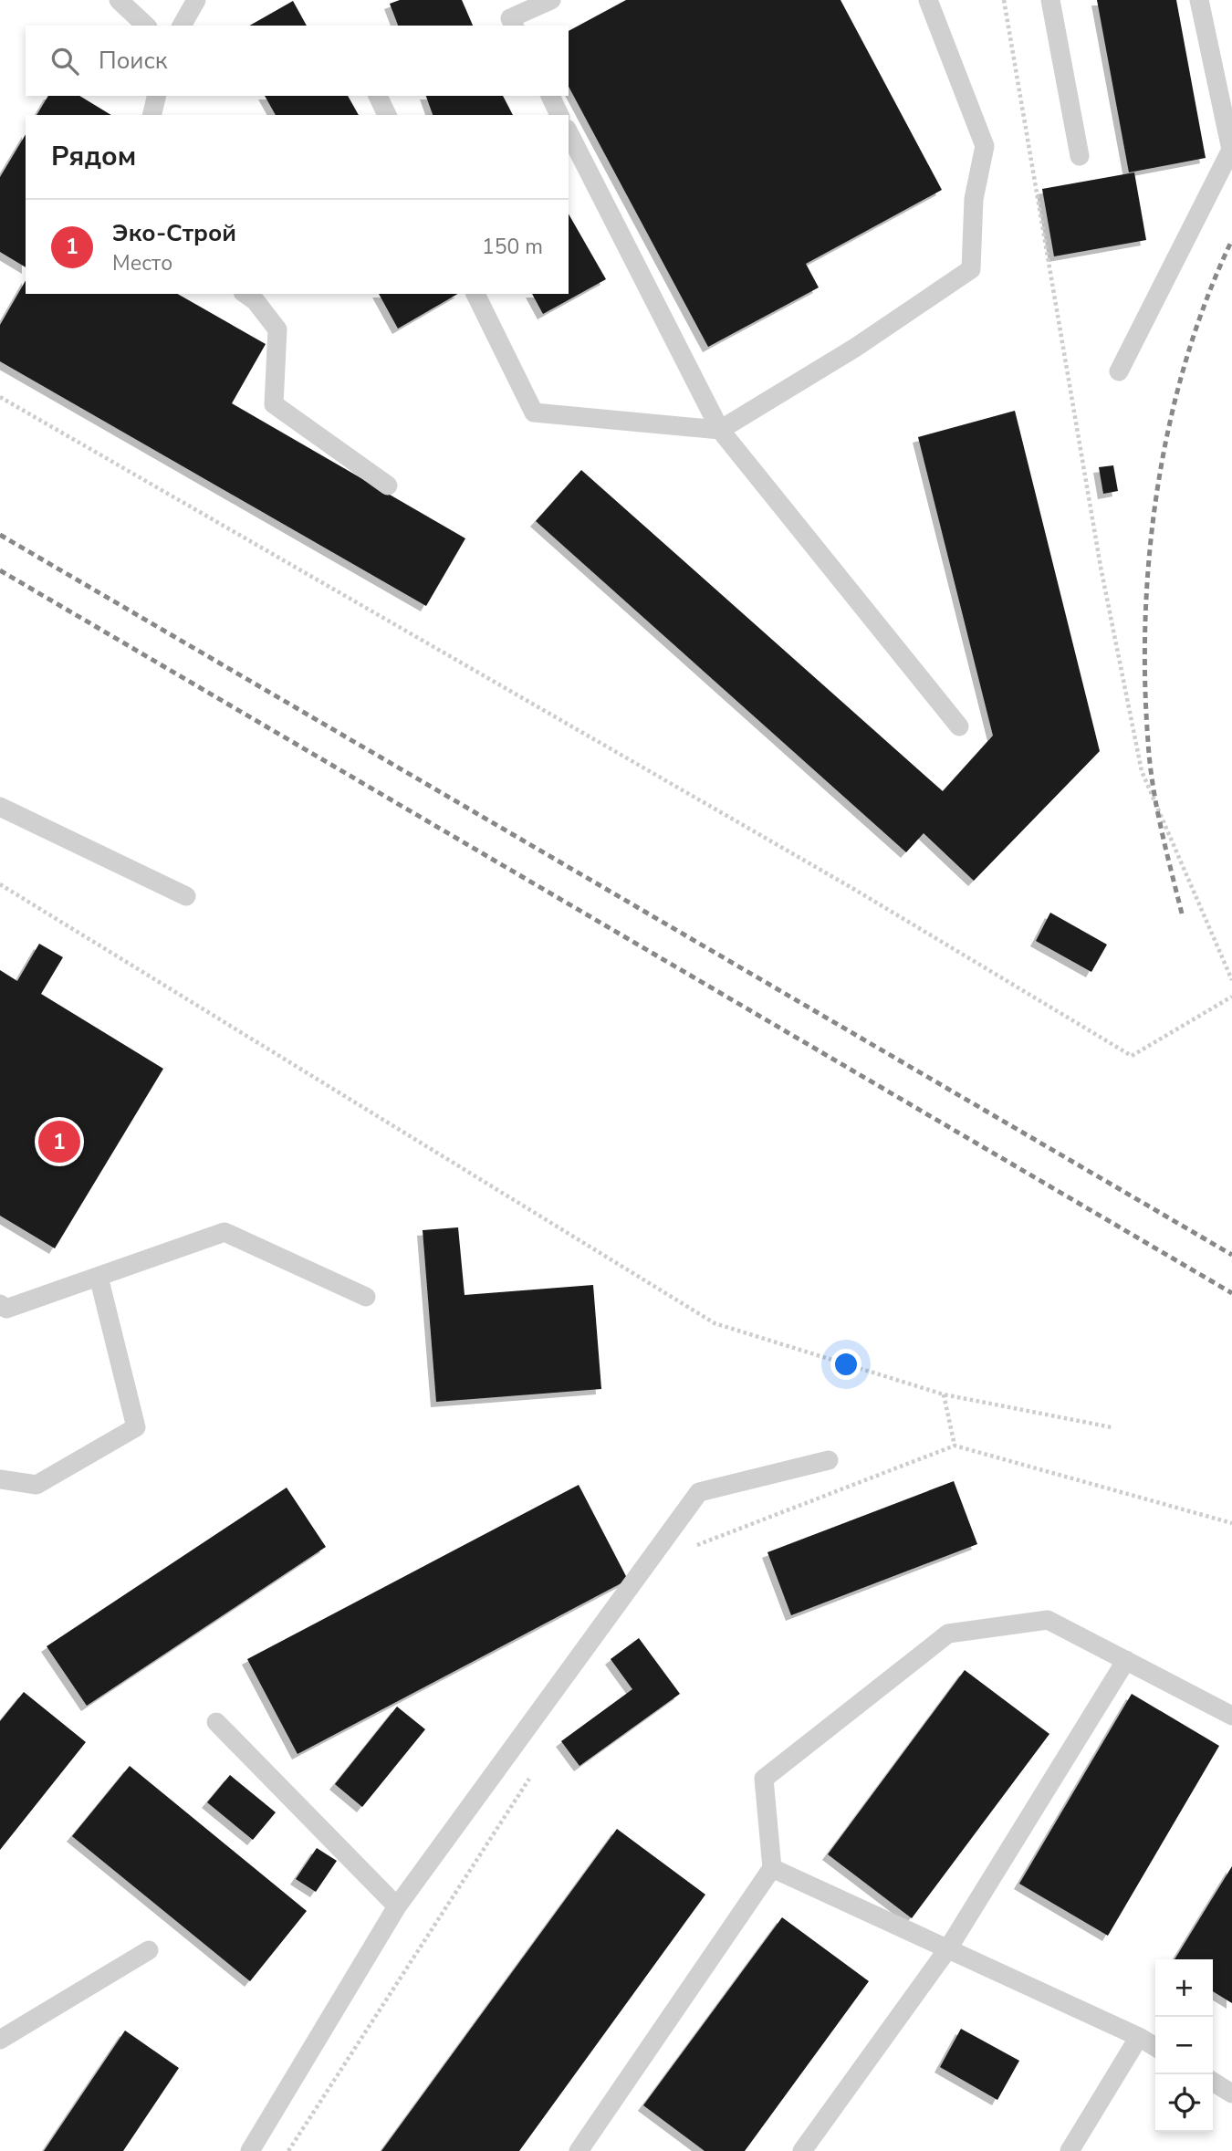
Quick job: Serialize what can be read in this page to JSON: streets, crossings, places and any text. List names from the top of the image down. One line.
{"page":{"search":"Поиск","heading":"Рядом","list":[{"mark":"1","name":"Эко-Строй","note":"Место","value":"150 m"}],"pins":"1","map_buttons":["+","−"]}}
